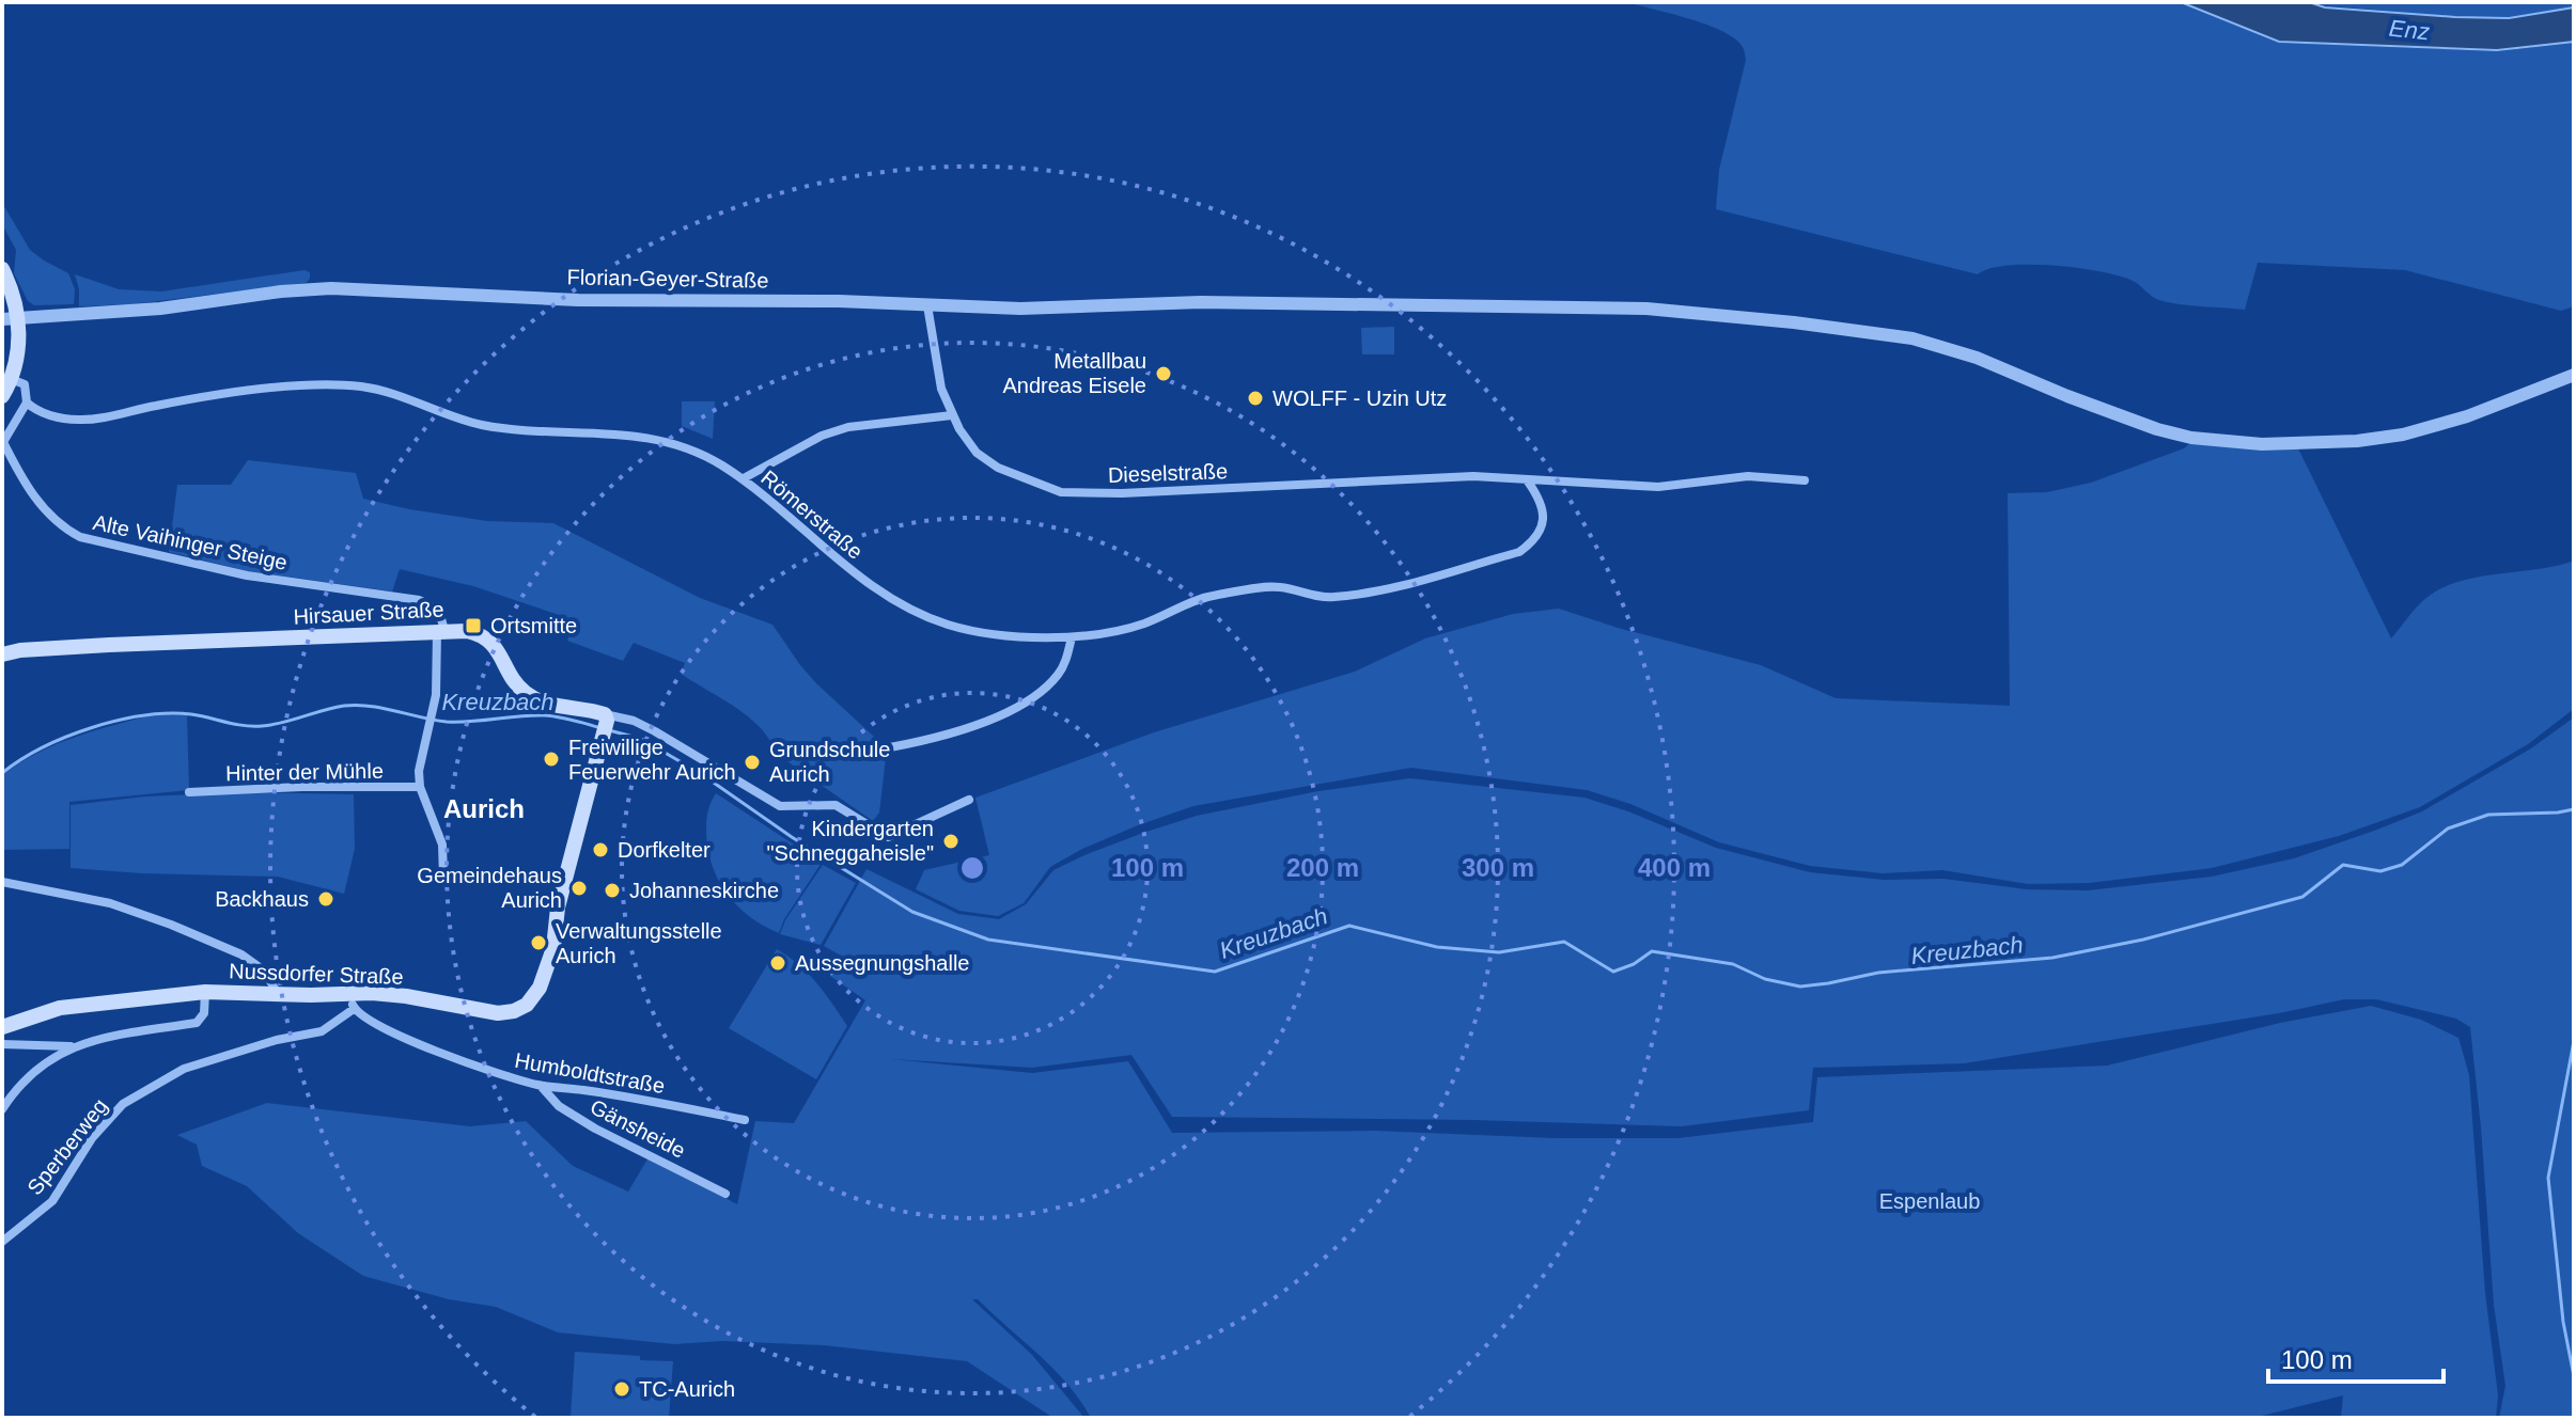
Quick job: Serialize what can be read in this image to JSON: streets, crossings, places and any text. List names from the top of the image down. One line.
{"streets":{"main road":["Hirsauer Straße","Nussdorfer Straße"],"street":["Florian-Geyer-Straße","Dieselstraße","Römerstraße","Alte Vaihinger Steige","Hinter der Mühle","Humboldtstraße","Gänsheide","Sperberweg"]},"crossings":[["Florian-Geyer-Straße","Dieselstraße"],["Dieselstraße","Römerstraße"],["Römerstraße","Alte Vaihinger Steige"],["Alte Vaihinger Steige","Hirsauer Straße"],["Hirsauer Straße","Nussdorfer Straße"],["Nussdorfer Straße","Humboldtstraße"],["Nussdorfer Straße","Sperberweg"],["Humboldtstraße","Gänsheide"],["Humboldtstraße","Sperberweg"]],"districts":["Aurich"],"water":["Enz","Kreuzbach"],"parks":["Espenlaub"],"places":{"other":["Metallbau Andreas Eisele","WOLFF - Uzin Utz","Freiwillige Feuerwehr Aurich","Grundschule Aurich","Kindergarten \"Schneggaheisle\"","Dorfkelter","Gemeindehaus Aurich","Johanneskirche","Backhaus","Verwaltungsstelle Aurich","Aussegnungshalle","TC-Aurich"],"transit":["Ortsmitte"]},"scale_bar":"100 m","rings":["100 m","200 m","300 m","400 m"]}
